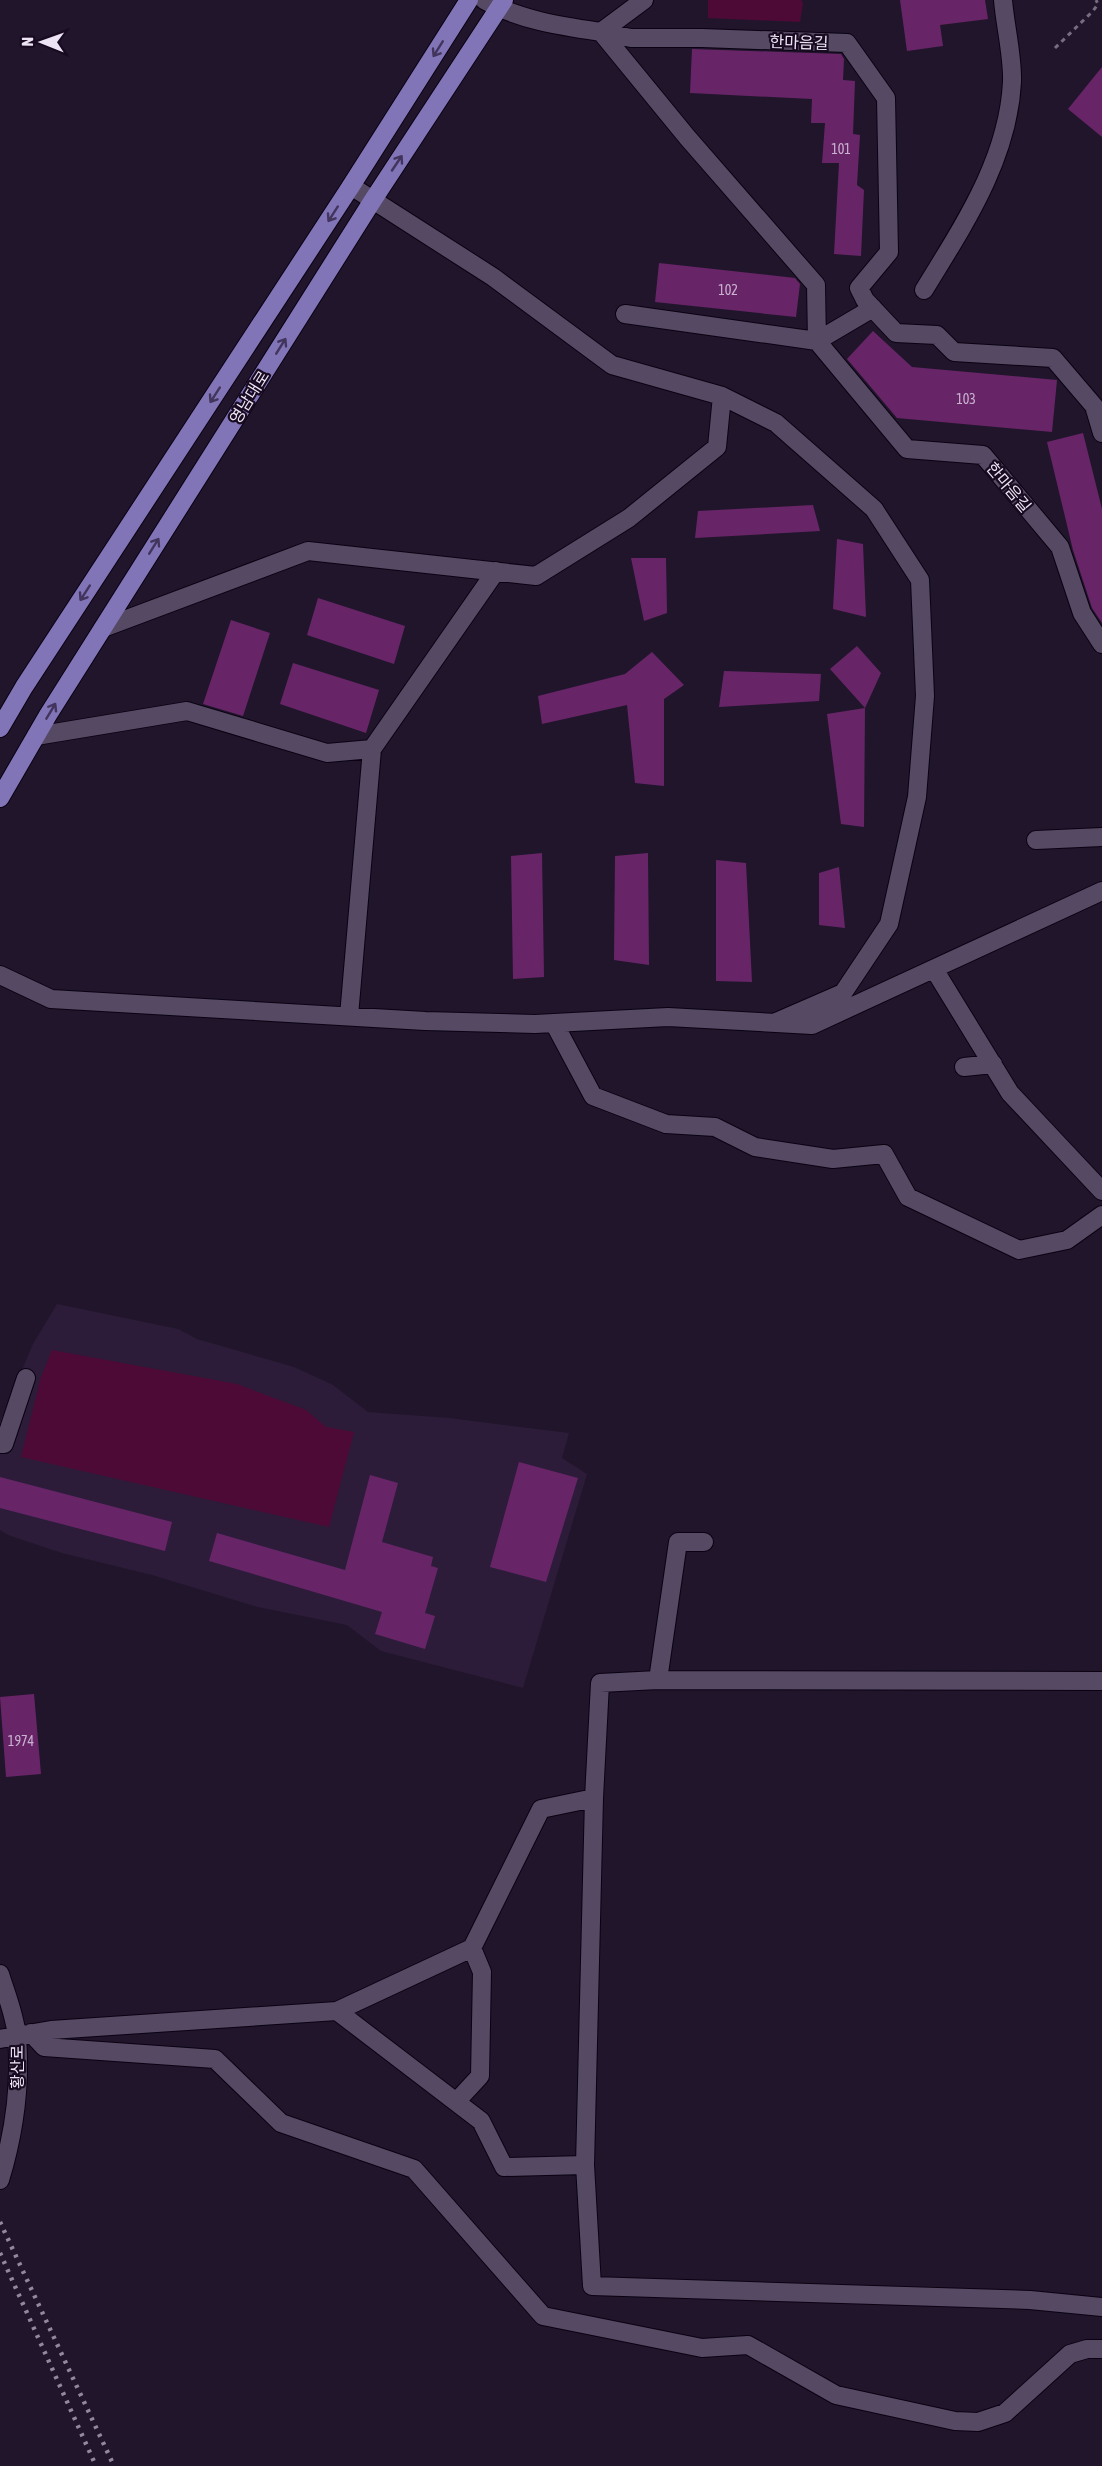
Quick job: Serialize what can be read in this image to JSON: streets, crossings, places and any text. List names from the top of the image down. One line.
{"streets":{"main road":["영남대로"],"street":["한마음길","황산로"]},"crossings":[["한마음길","영남대로"]],"house_numbers":["101","102","103","1974"],"north":"left"}
